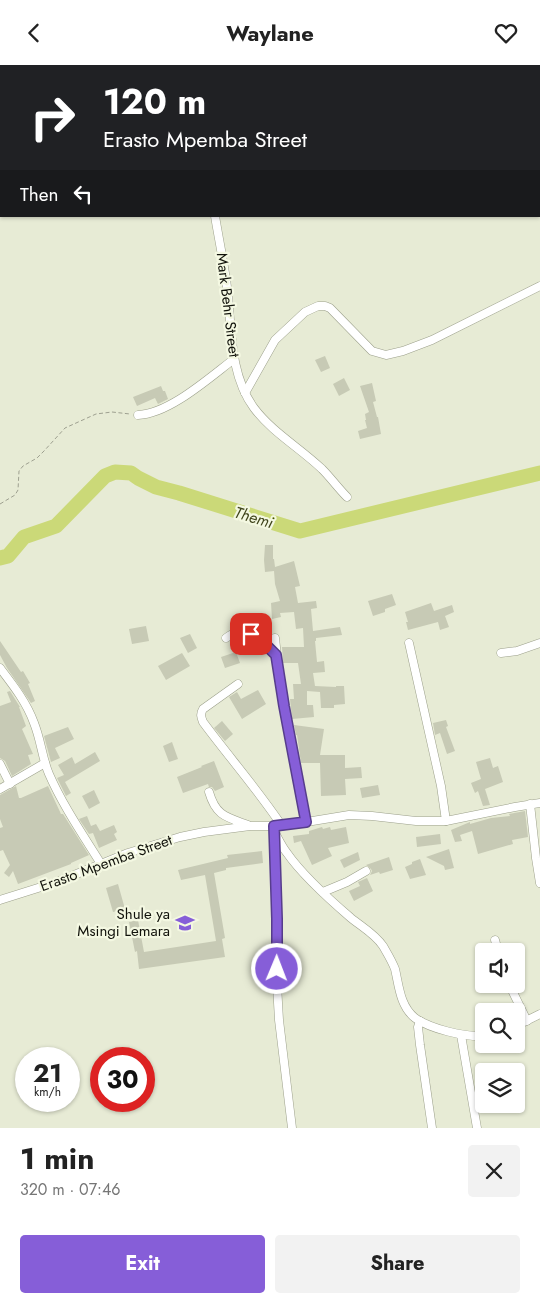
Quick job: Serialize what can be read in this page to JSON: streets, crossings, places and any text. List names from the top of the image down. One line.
{"streets":{"street":["Mark Behr Street","Erasto Mpemba Street"]},"water":["Themi"],"places":{"school or university":["Shule ya Msingi Lemara"]},"page":{"header":"Waylane","turn":["120 m","Erasto Mpemba Street"],"then":"Then","speed":"21 km/h","limit":"30","heading":["1 min","320 m · 07:46"],"buttons":["Exit","Share"]}}
